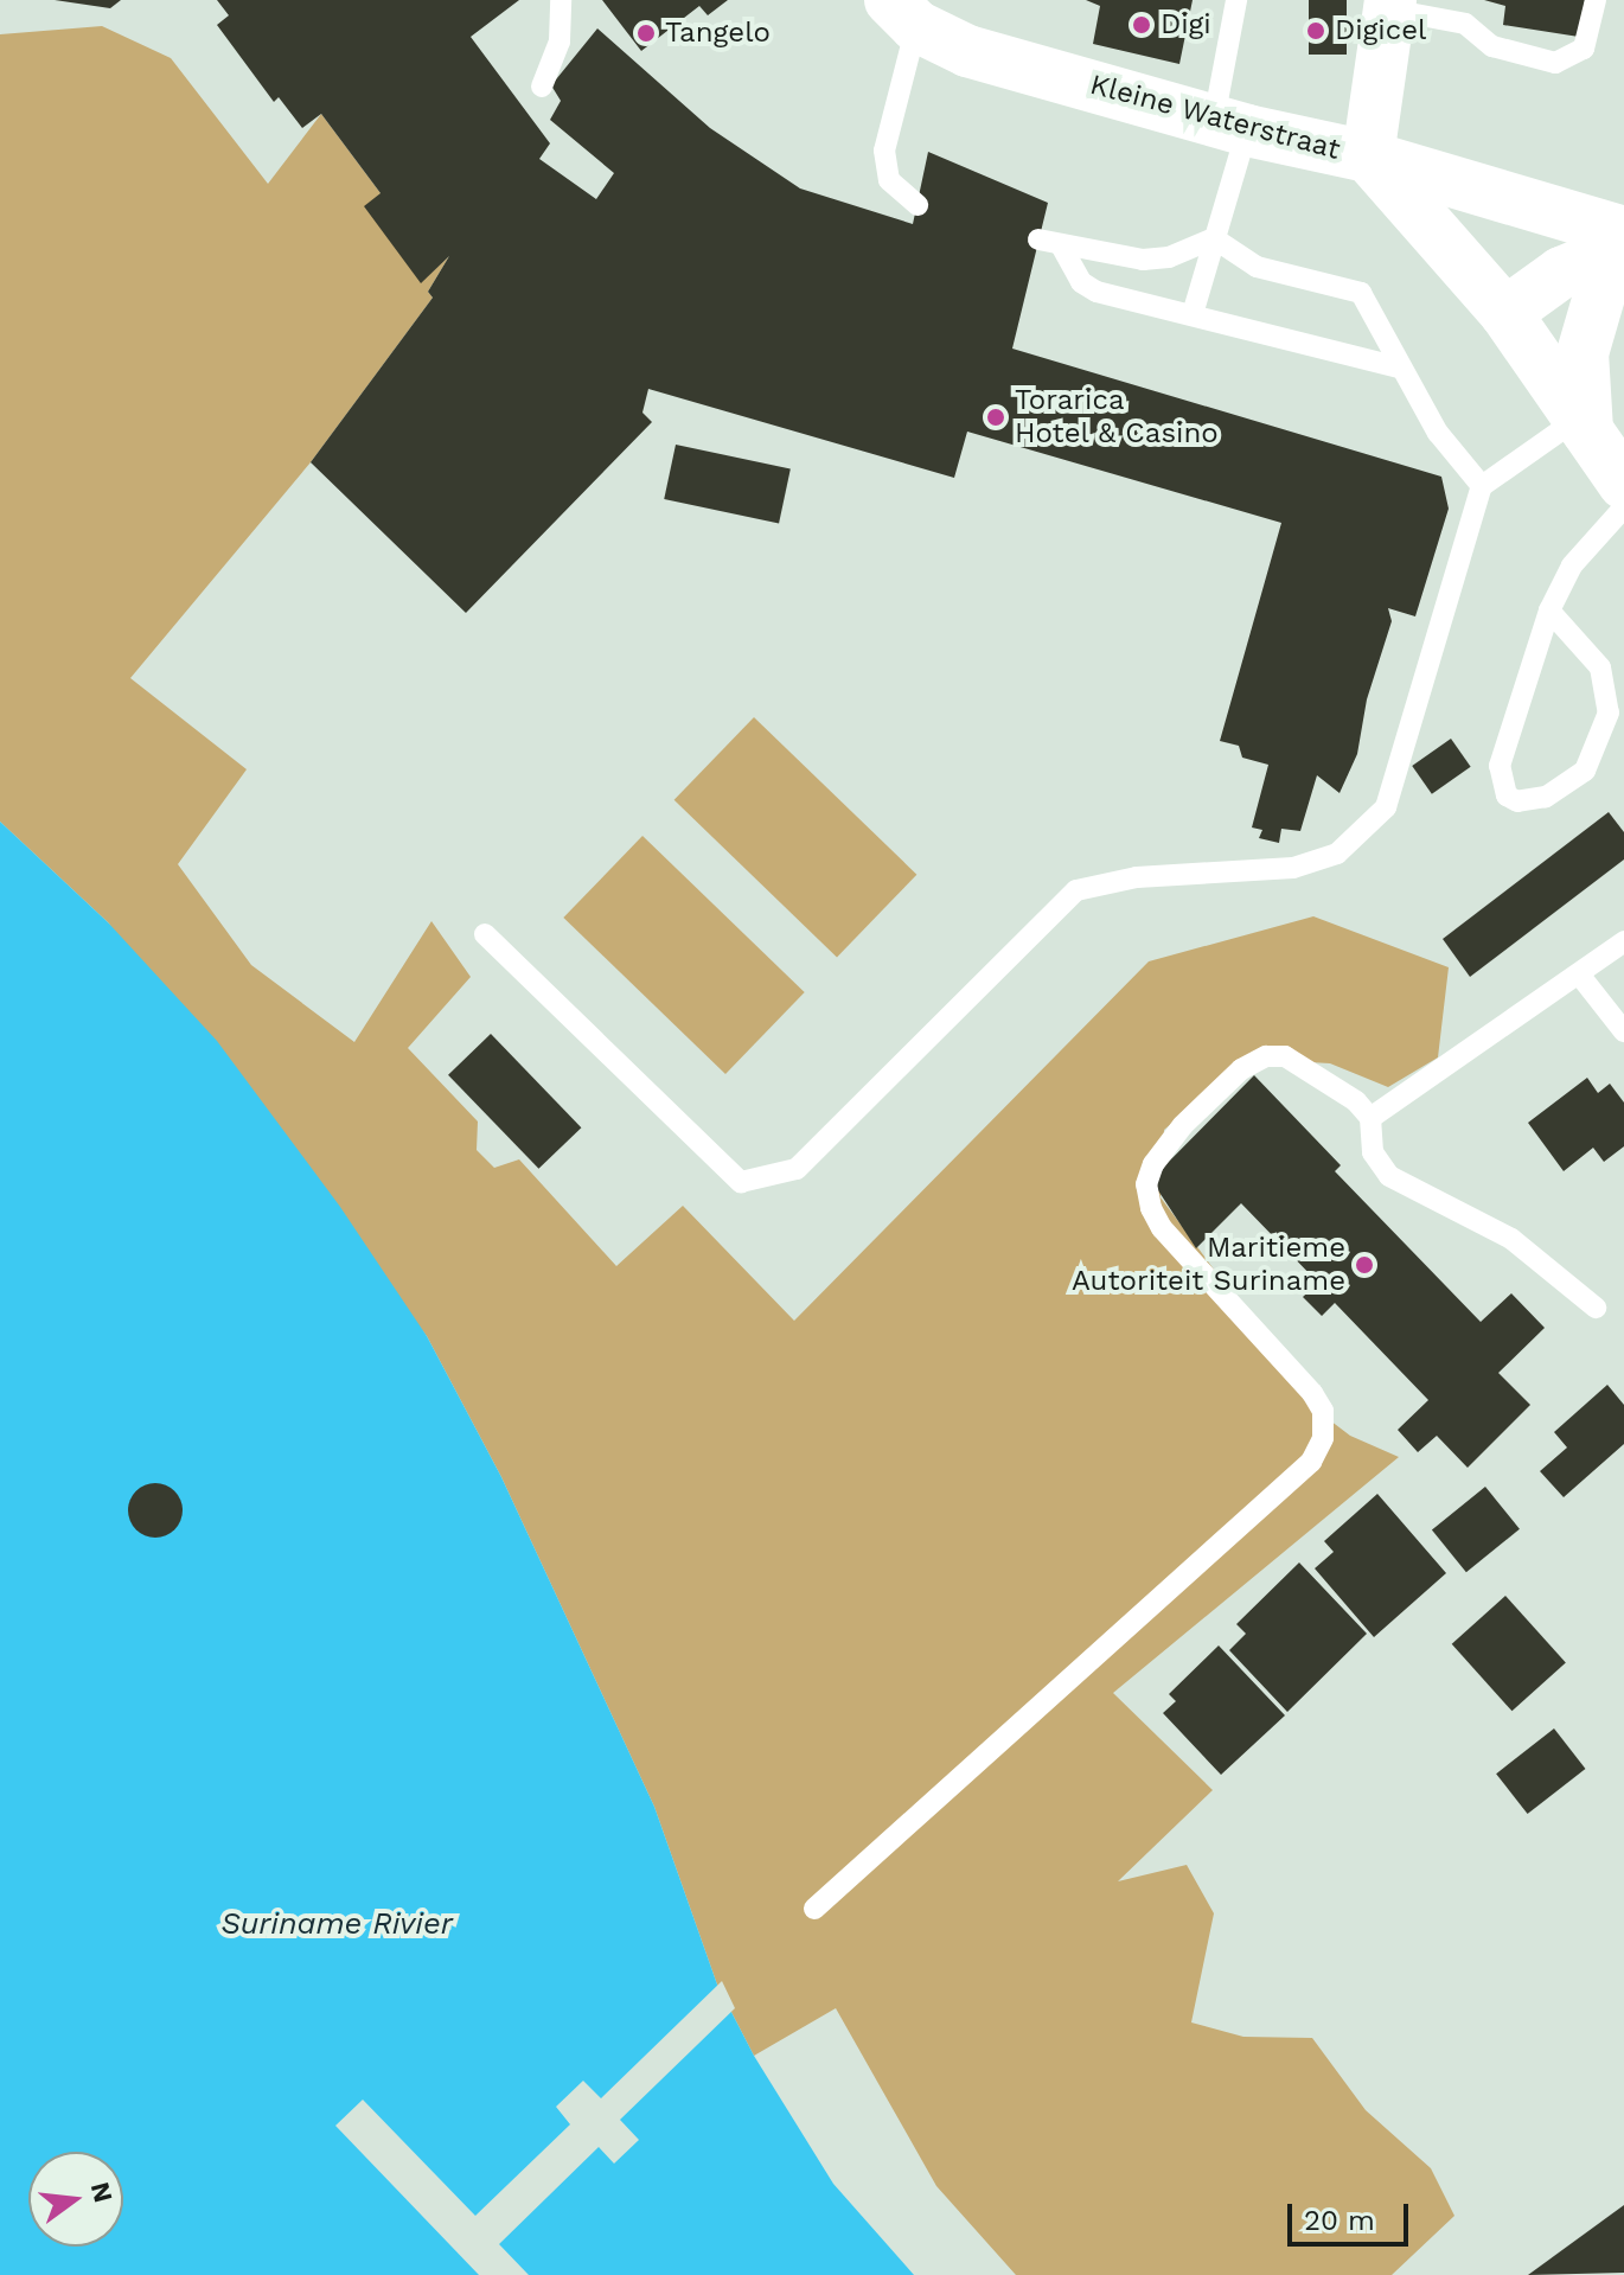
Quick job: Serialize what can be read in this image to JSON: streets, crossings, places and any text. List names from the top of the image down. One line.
{"streets":{"main road":["Kleine Waterstraat"]},"water":["Suriname Rivier"],"places":["Digi","Digicel","Tangelo","Torarica Hotel & Casino","Maritieme Autoriteit Suriname"],"scale_bar":"20 m","north":"right"}
